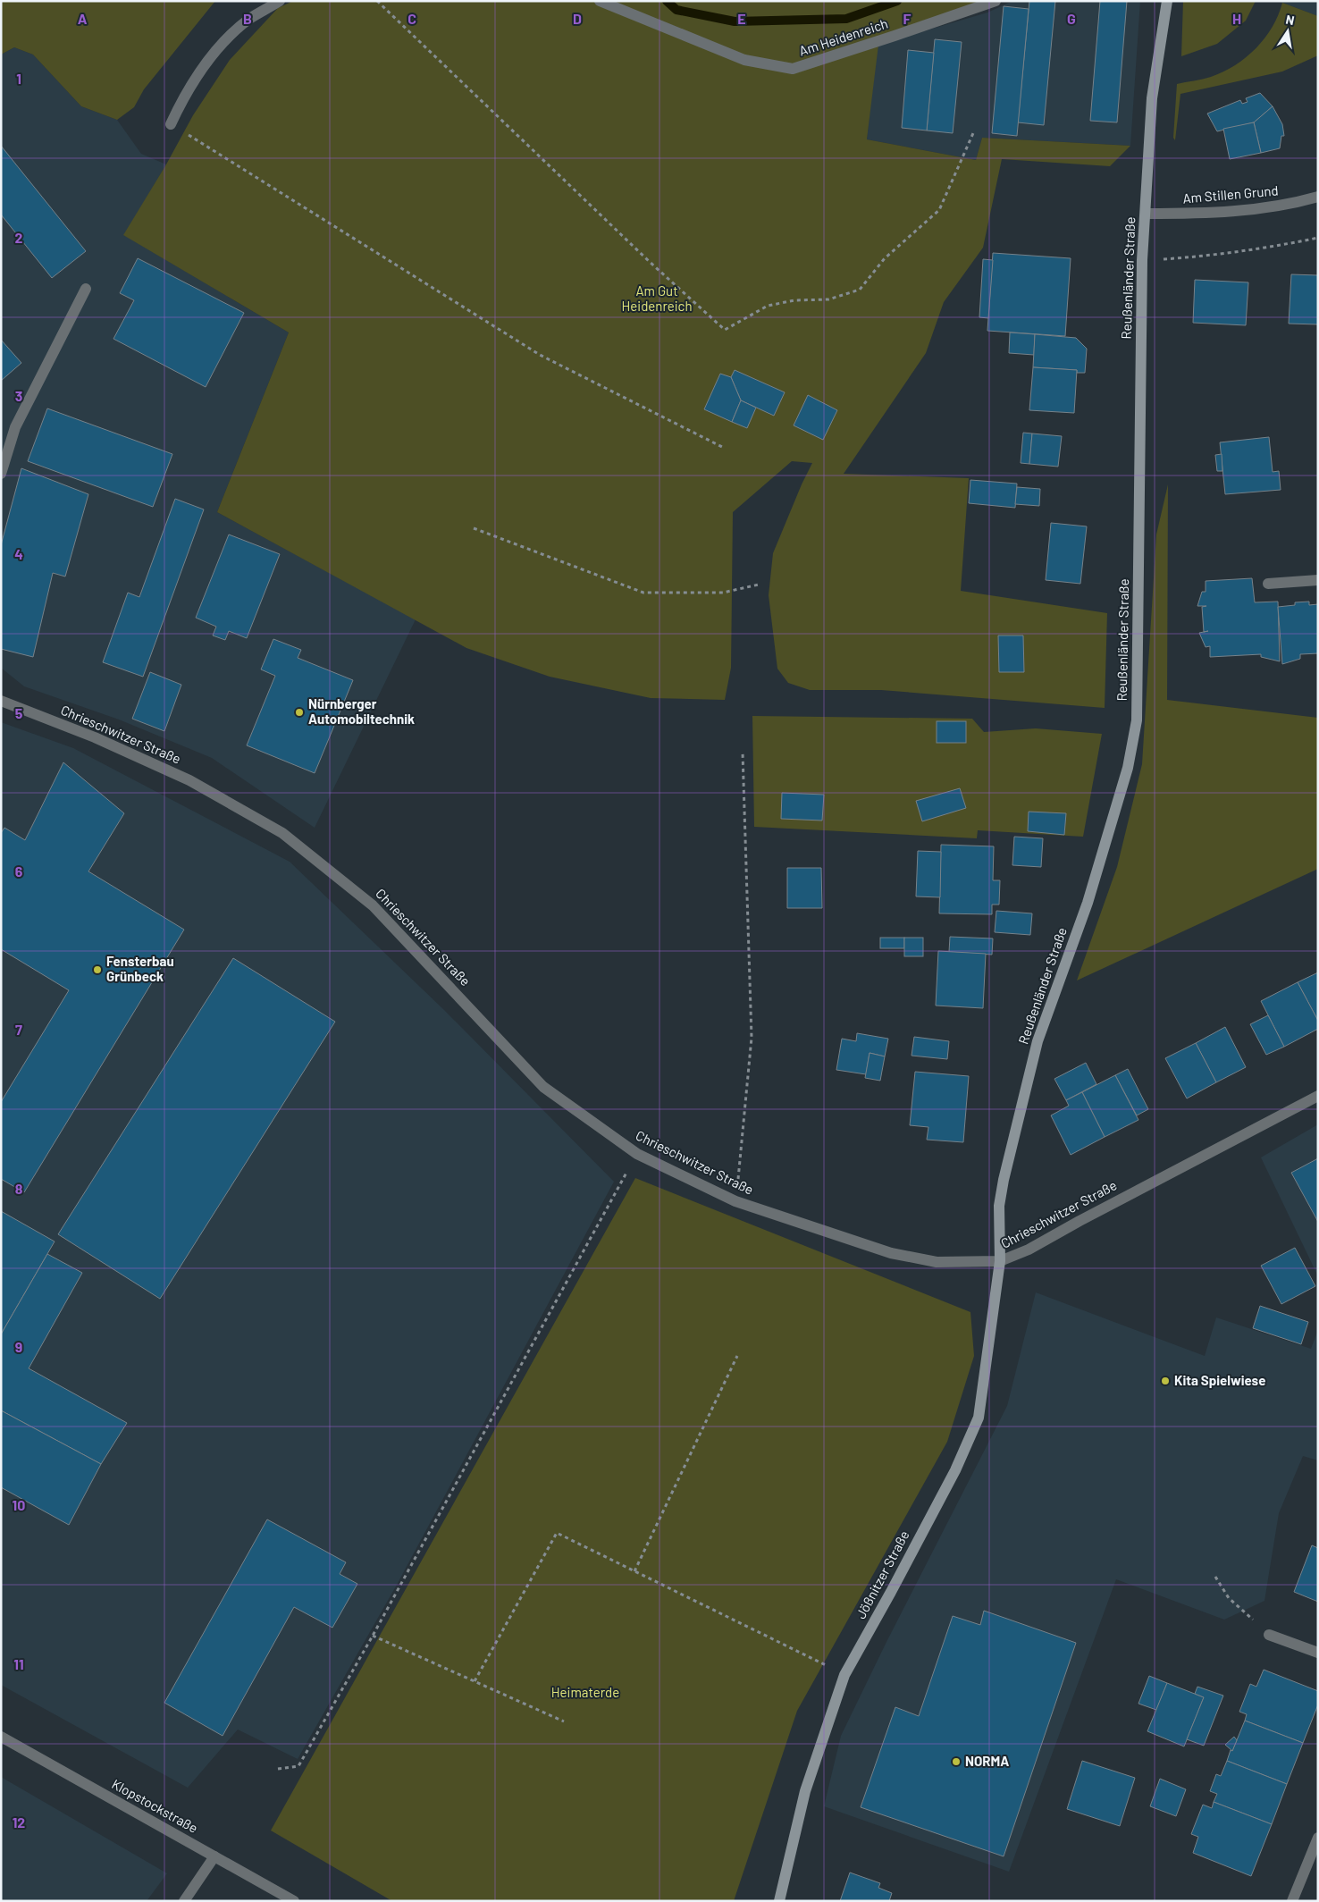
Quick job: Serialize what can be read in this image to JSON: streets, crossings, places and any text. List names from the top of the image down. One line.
{"streets":{"street":["Am Heidenreich","Am Stillen Grund","Reußenländer Straße","Chrieschwitzer Straße","Jößnitzer Straße","Klopstockstraße"]},"crossings":[["Am Stillen Grund","Reußenländer Straße"],["Reußenländer Straße","Chrieschwitzer Straße"],["Reußenländer Straße","Jößnitzer Straße"],["Chrieschwitzer Straße","Jößnitzer Straße"]],"parks":["Am Gut Heidenreich","Heimaterde"],"places":["Nürnberger Automobiltechnik","Fensterbau Grünbeck","Kita Spielwiese","NORMA"],"north":"top","grid":{"columns":["A","B","C","D","E","F","G","H"],"rows":["1","2","3","4","5","6","7","8","9","10","11","12"]}}
